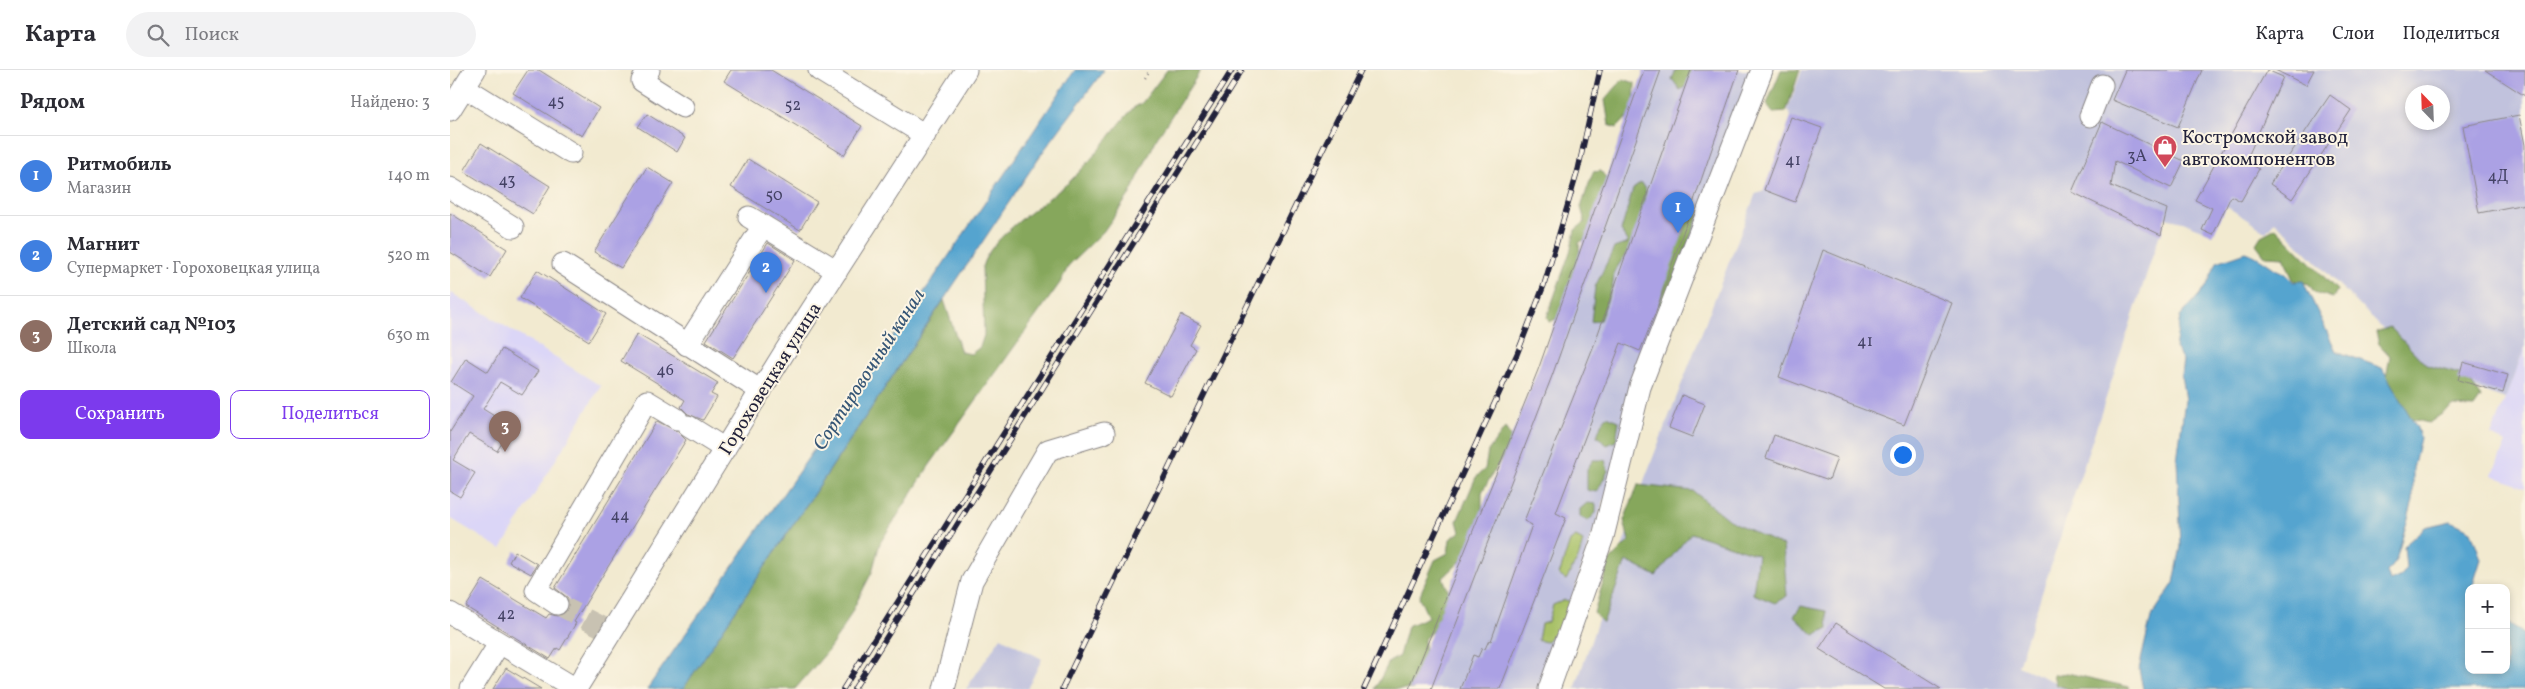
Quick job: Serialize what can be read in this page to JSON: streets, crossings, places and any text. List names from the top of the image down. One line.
{"streets":{"street":["Гороховецкая улица"]},"water":["Сортировочный канал"],"places":{"shop":["Костромской завод автокомпонентов"]},"house_numbers":["45","52","3А","41","4Д","43","50","41","46","44","42"],"north":"top left","page":{"header":"Карта","search":"Поиск","nav":["Карта","Слои","Поделиться"],"heading":["Рядом","Найдено: 3"],"list":[{"mark":"1","name":"Ритмобиль","note":"Магазин","value":"140 m"},{"mark":"2","name":"Магнит","note":"Супермаркет · Гороховецкая улица","value":"520 m"},{"mark":"3","name":"Детский сад №103","note":"Школа","value":"630 m"}],"pins":["1","2","3"],"buttons":["Сохранить","Поделиться"],"map_buttons":["+","−"]}}
